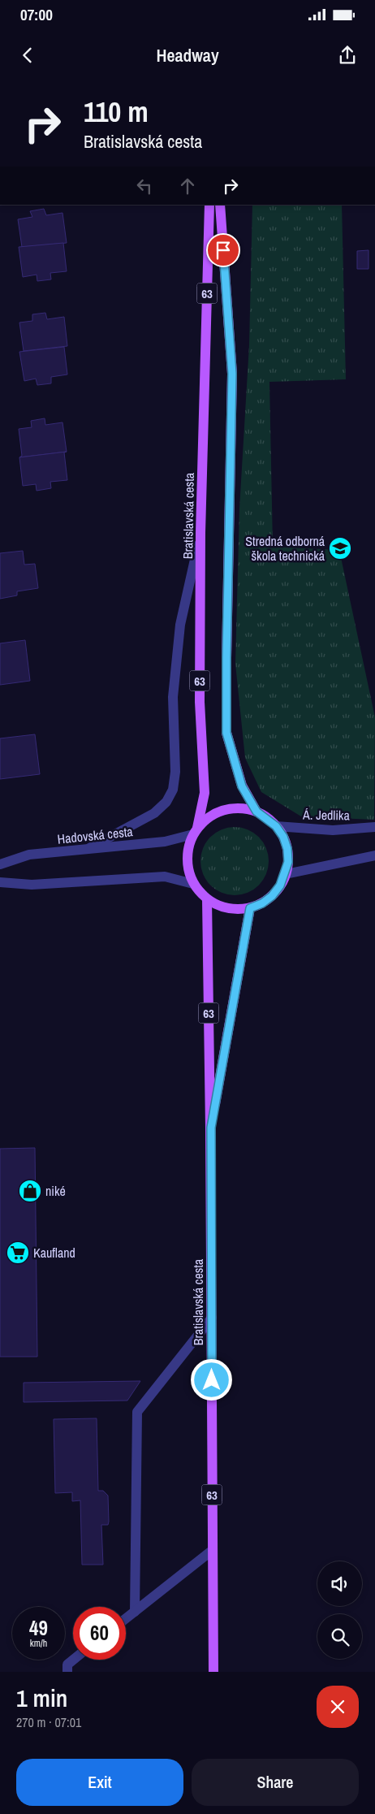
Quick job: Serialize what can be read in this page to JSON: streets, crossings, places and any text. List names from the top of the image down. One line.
{"streets":{"main road":["63","Bratislavská cesta"],"street":["Á. Jedlika","Hadovská cesta"]},"crossings":[["Bratislavská cesta","Á. Jedlika"],["Bratislavská cesta","Hadovská cesta"],["Á. Jedlika","Hadovská cesta"]],"places":{"school or university":["Stredná odborná škola technická"],"shop":["niké"],"supermarket":["Kaufland"]},"page":{"status":"07:00","header":"Headway","turn":["110 m","Bratislavská cesta"],"speed":"49 km/h","limit":"60","heading":["1 min","270 m · 07:01"],"buttons":["Exit","Share"]}}
